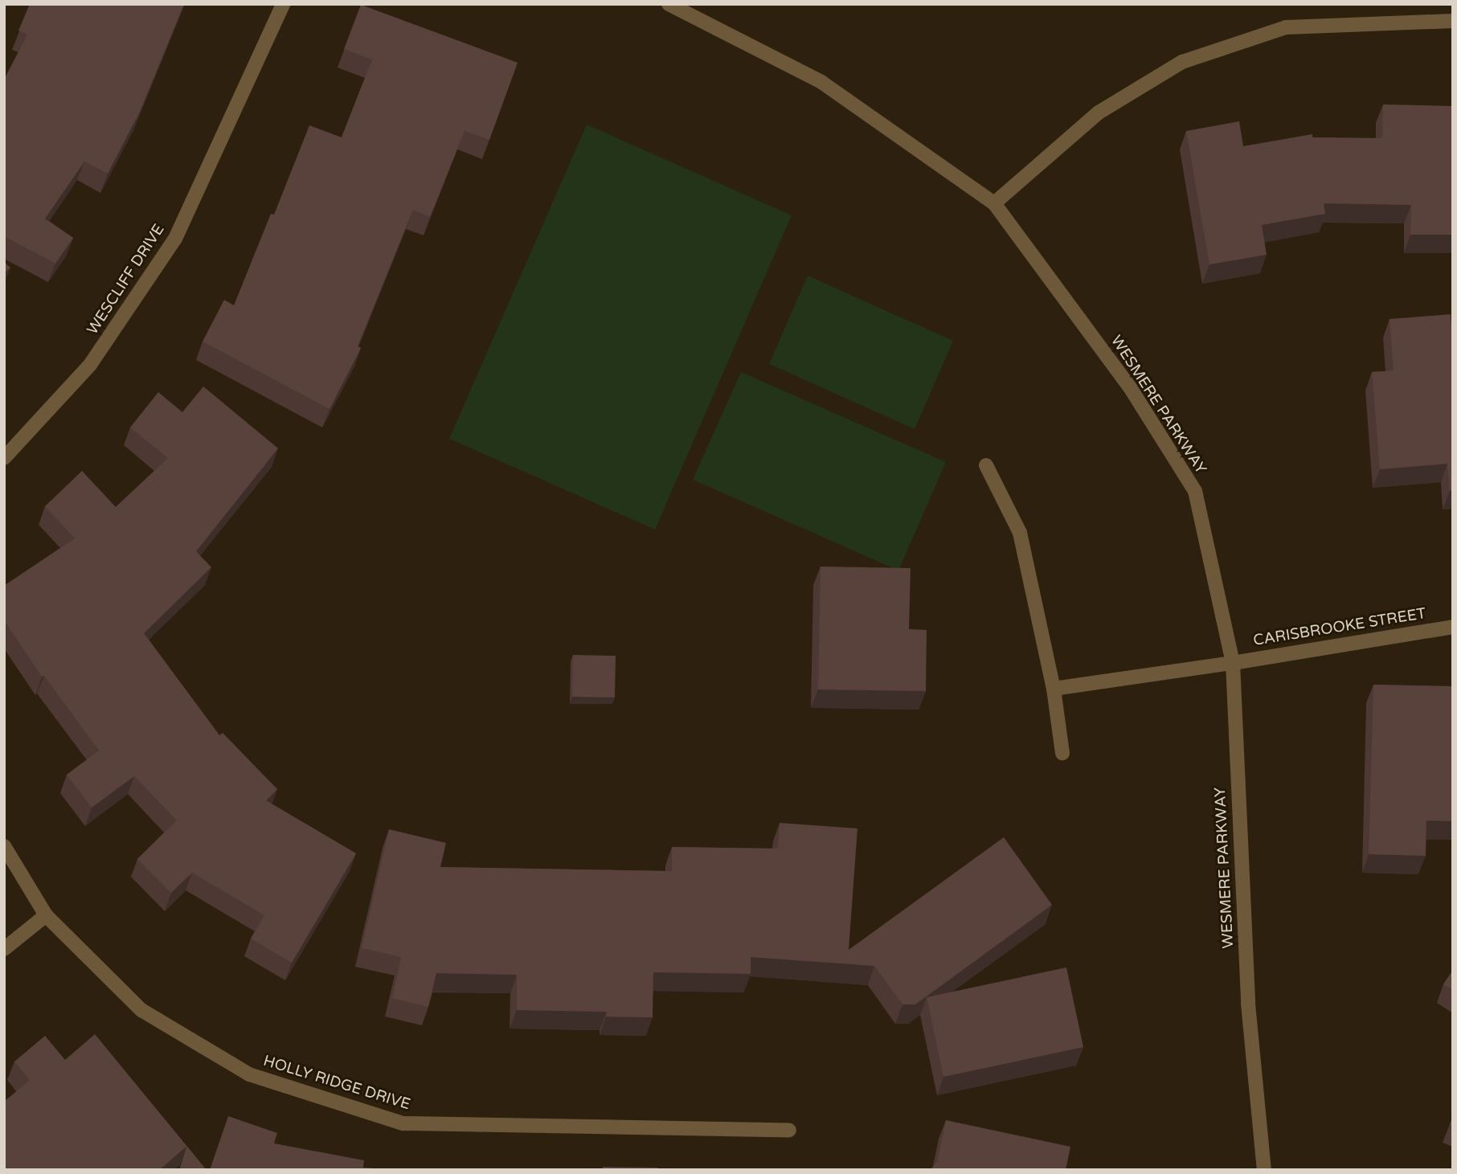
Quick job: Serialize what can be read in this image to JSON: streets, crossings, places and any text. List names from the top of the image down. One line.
{"streets":{"street":["WESCLIFF DRIVE","WESMERE PARKWAY","CARISBROOKE STREET","HOLLY RIDGE DRIVE"]},"crossings":[["WESMERE PARKWAY","CARISBROOKE STREET"]]}
